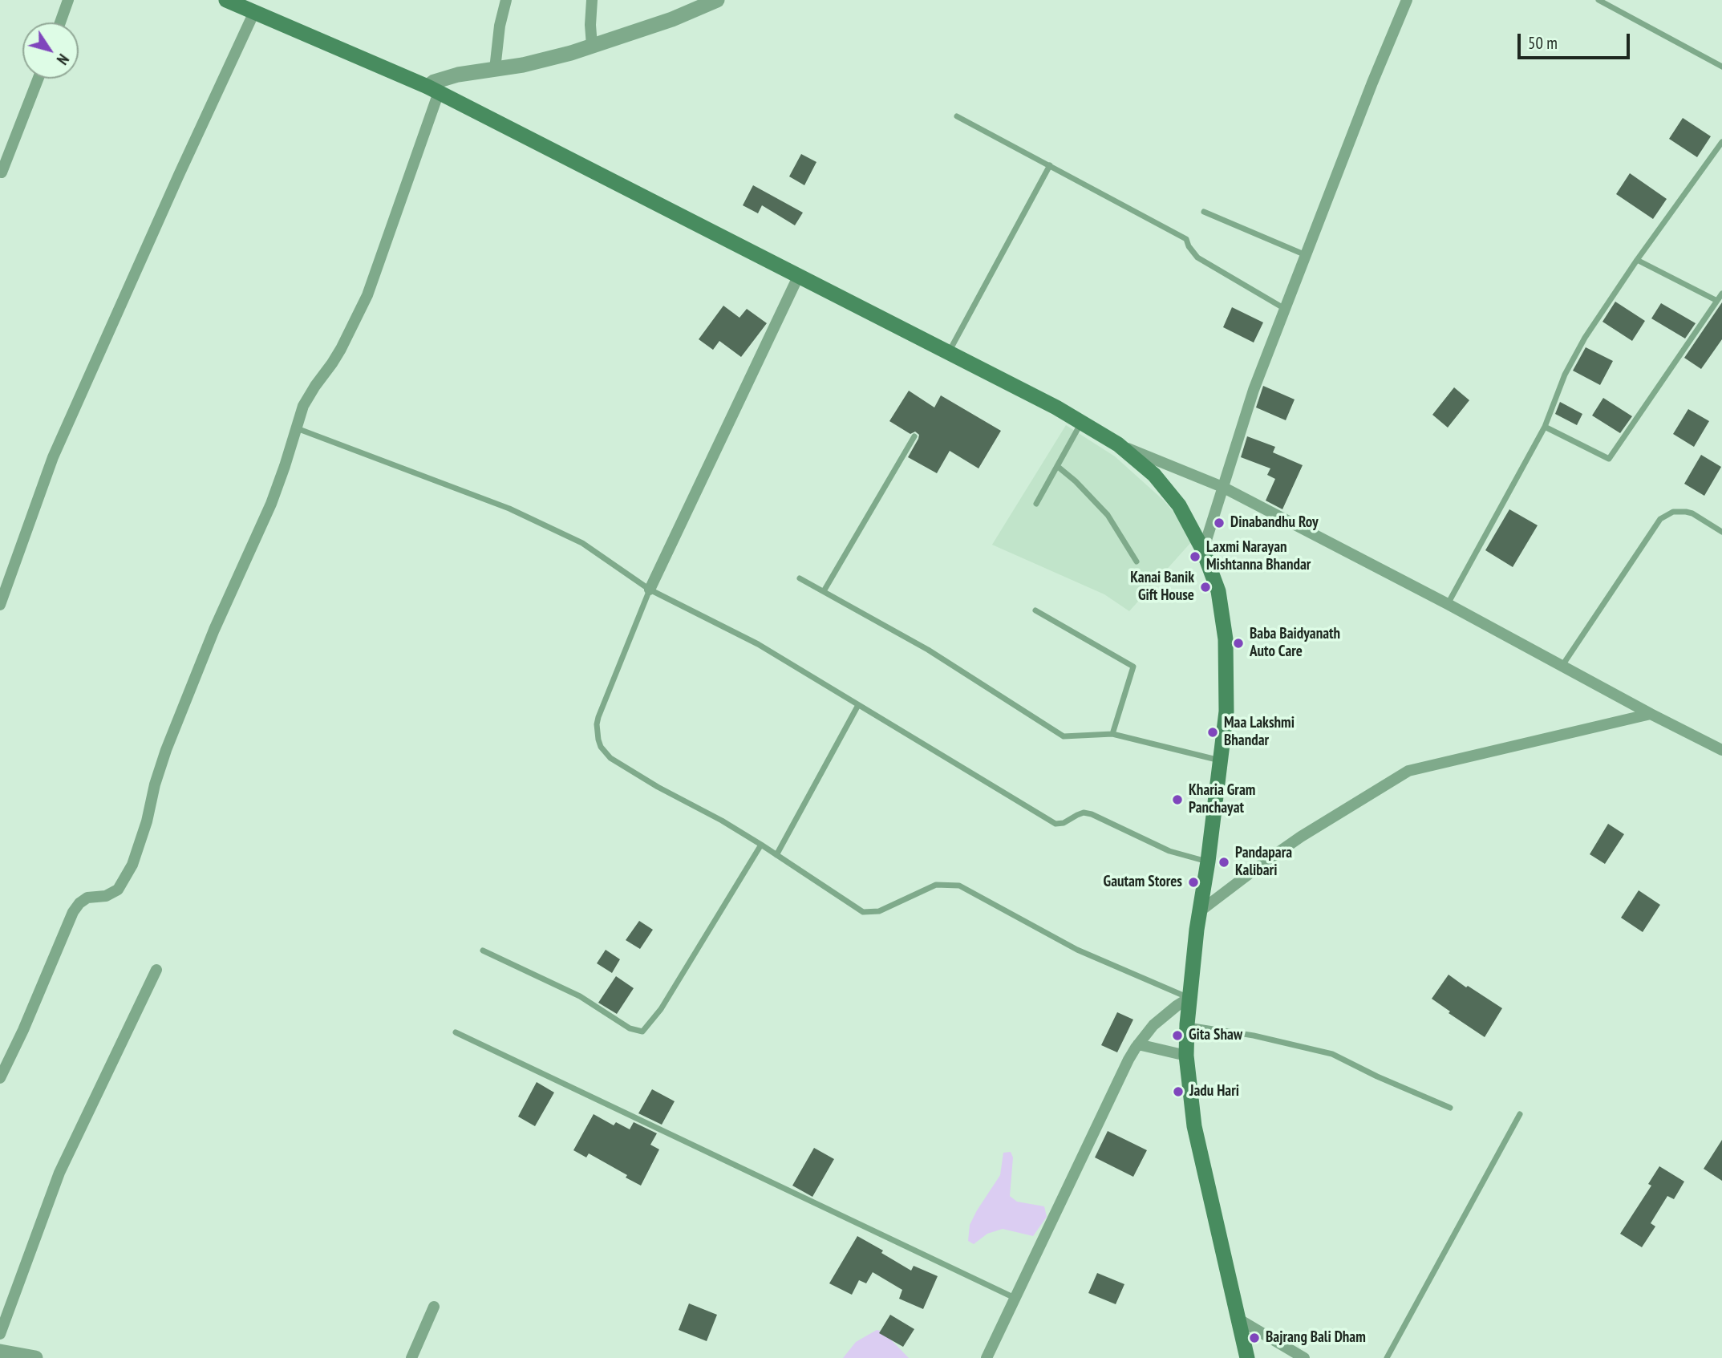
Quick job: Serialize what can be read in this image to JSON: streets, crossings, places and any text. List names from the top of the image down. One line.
{"places":["Dinabandhu Roy","Laxmi Narayan Mishtanna Bhandar","Kanai Banik Gift House","Baba Baidyanath Auto Care","Maa Lakshmi Bhandar","Kharia Gram Panchayat","Pandapara Kalibari","Gautam Stores","Gita Shaw","Jadu Hari","Bajrang Bali Dham"],"scale_bar":"50 m","north":"bottom right"}
